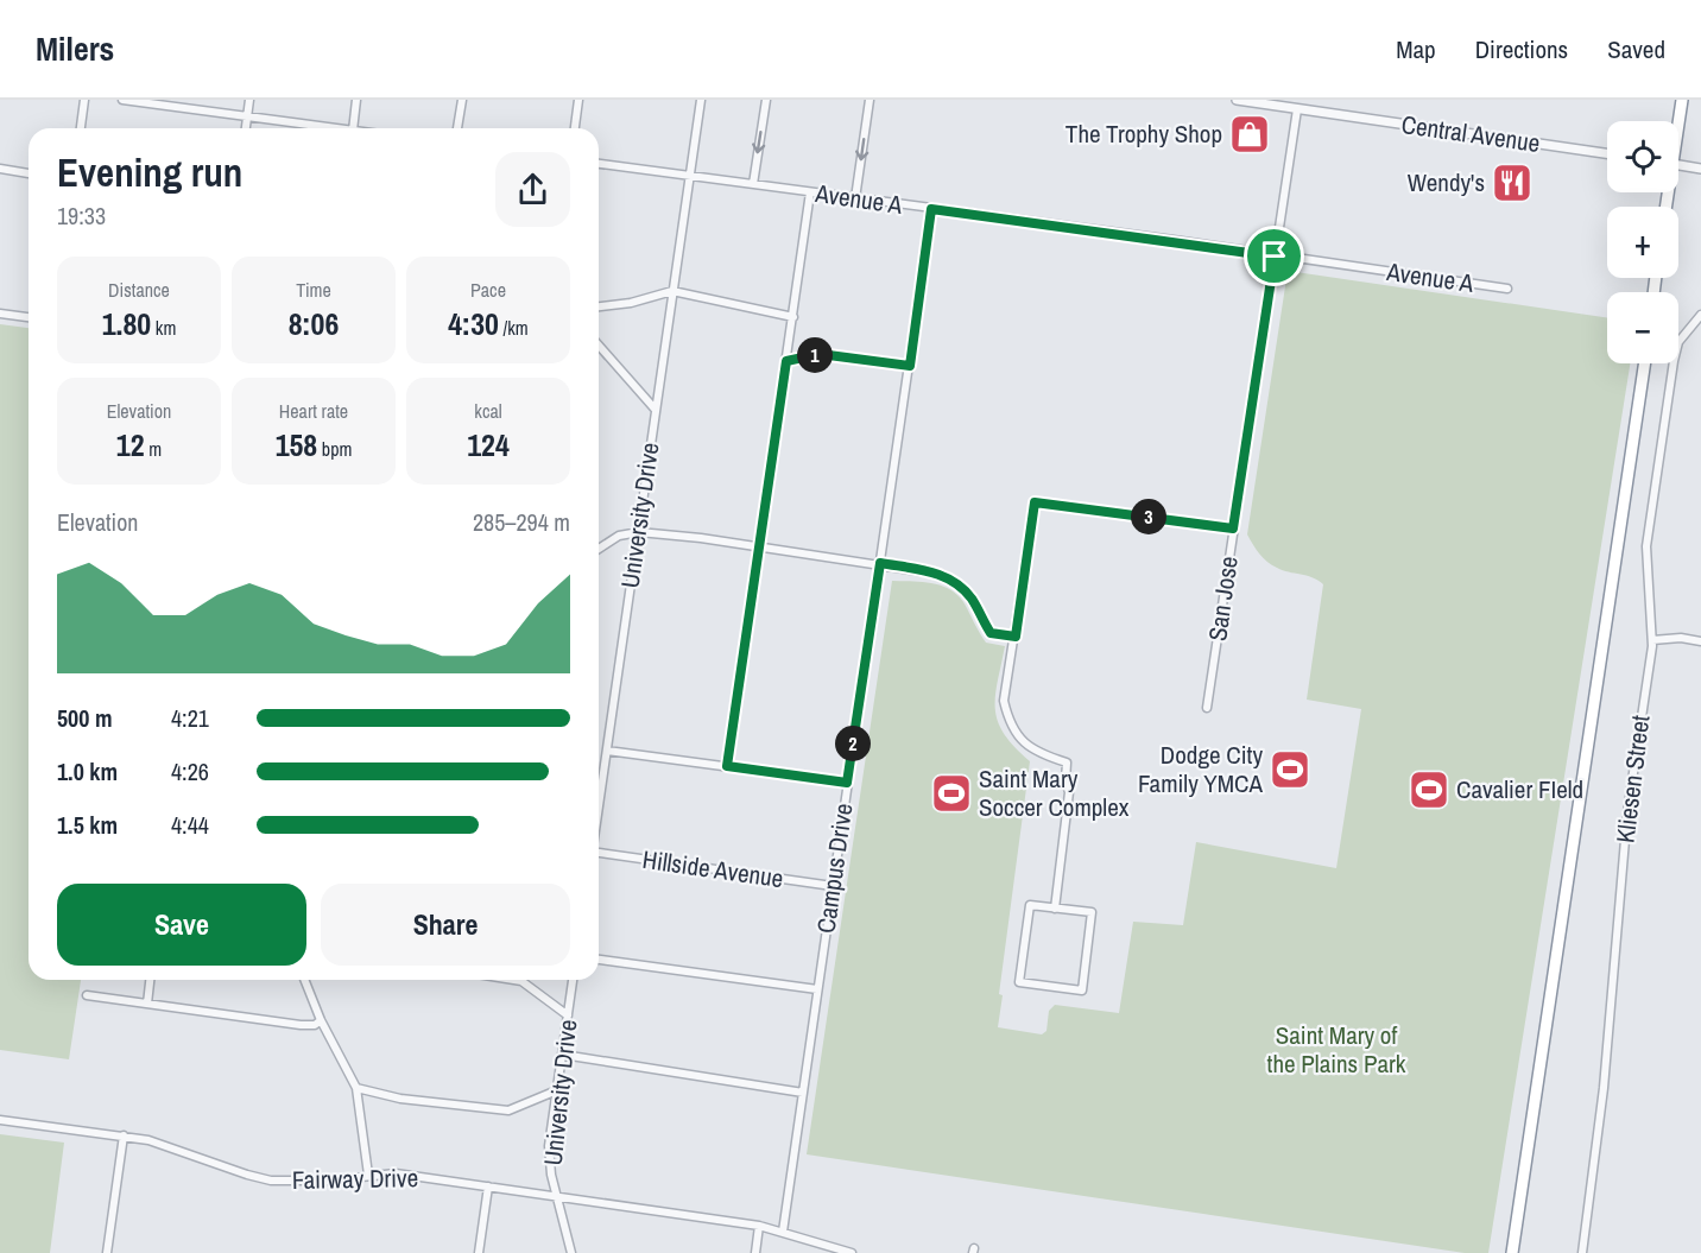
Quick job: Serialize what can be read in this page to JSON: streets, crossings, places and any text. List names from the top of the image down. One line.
{"streets":{"street":["Central Avenue","Avenue A","University Drive","San Jose","Kliesen Street","Campus Drive","Hillside Avenue","Fairway Drive"]},"crossings":[["Central Avenue","San Jose"],["Avenue A","University Drive"],["Avenue A","San Jose"],["Avenue A","Campus Drive"],["University Drive","Fairway Drive"],["Campus Drive","Hillside Avenue"],["Campus Drive","Fairway Drive"]],"parks":["Saint Mary of the Plains Park"],"places":{"shop":["The Trophy Shop"],"restaurant":["Wendy's"],"sports":["Dodge City Family YMCA","Cavalier FIeld","Saint Mary Soccer Complex"]},"page":{"header":"Milers","nav":["Map","Directions","Saved"],"map_buttons":["+","−"],"heading":["Evening run","19:33"],"stats":[["Distance","1.80 km"],["Time","8:06"],["Pace","4:30 /km"],["Elevation","12 m"],["Heart rate","158 bpm"],["kcal","124"]],"pins":["1","3","2"],"chart":["Elevation","285–294 m"],"list":[{"name":"500 m","note":"4:21"},{"name":"1.0 km","note":"4:26"},{"name":"1.5 km","note":"4:44"}],"buttons":["Save","Share"]}}
